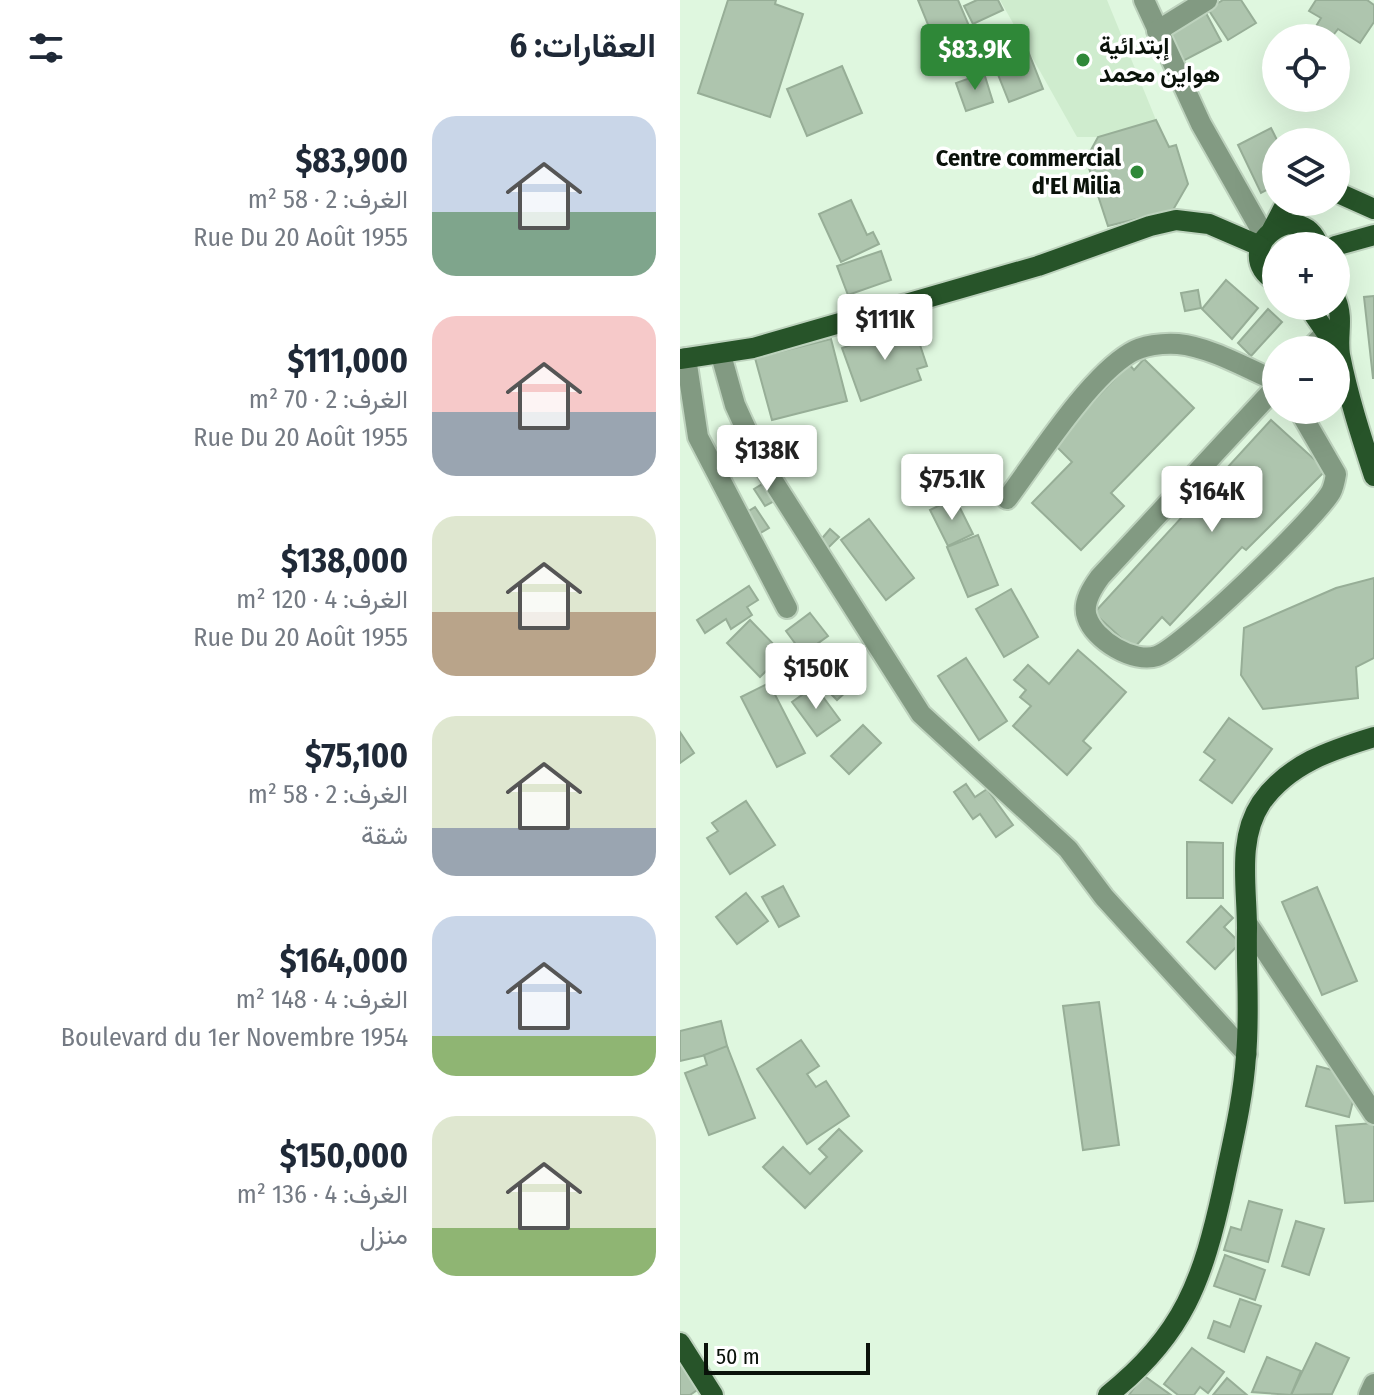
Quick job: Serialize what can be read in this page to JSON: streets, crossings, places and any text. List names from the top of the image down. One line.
{"places":["إبتدائية هواين محمد","Centre commercial d'El Milia"],"scale_bar":"50 m","page":{"heading":"العقارات: 6","map_buttons":["+","−"],"price":["$83.9K","$111K","$138K","$75.1K","$164K","$150K"],"list":[{"name":"$83,900","note":"الغرف: 2 · 58 m² · Rue Du 20 Août 1955"},{"name":"$111,000","note":"الغرف: 2 · 70 m² · Rue Du 20 Août 1955"},{"name":"$138,000","note":"الغرف: 4 · 120 m² · Rue Du 20 Août 1955"},{"name":"$75,100","note":"الغرف: 2 · 58 m² · شقة"},{"name":"$164,000","note":"الغرف: 4 · 148 m² · Boulevard du 1er Novembre 1954"},{"name":"$150,000","note":"الغرف: 4 · 136 m² · منزل"}],"scale":"50 m"}}
